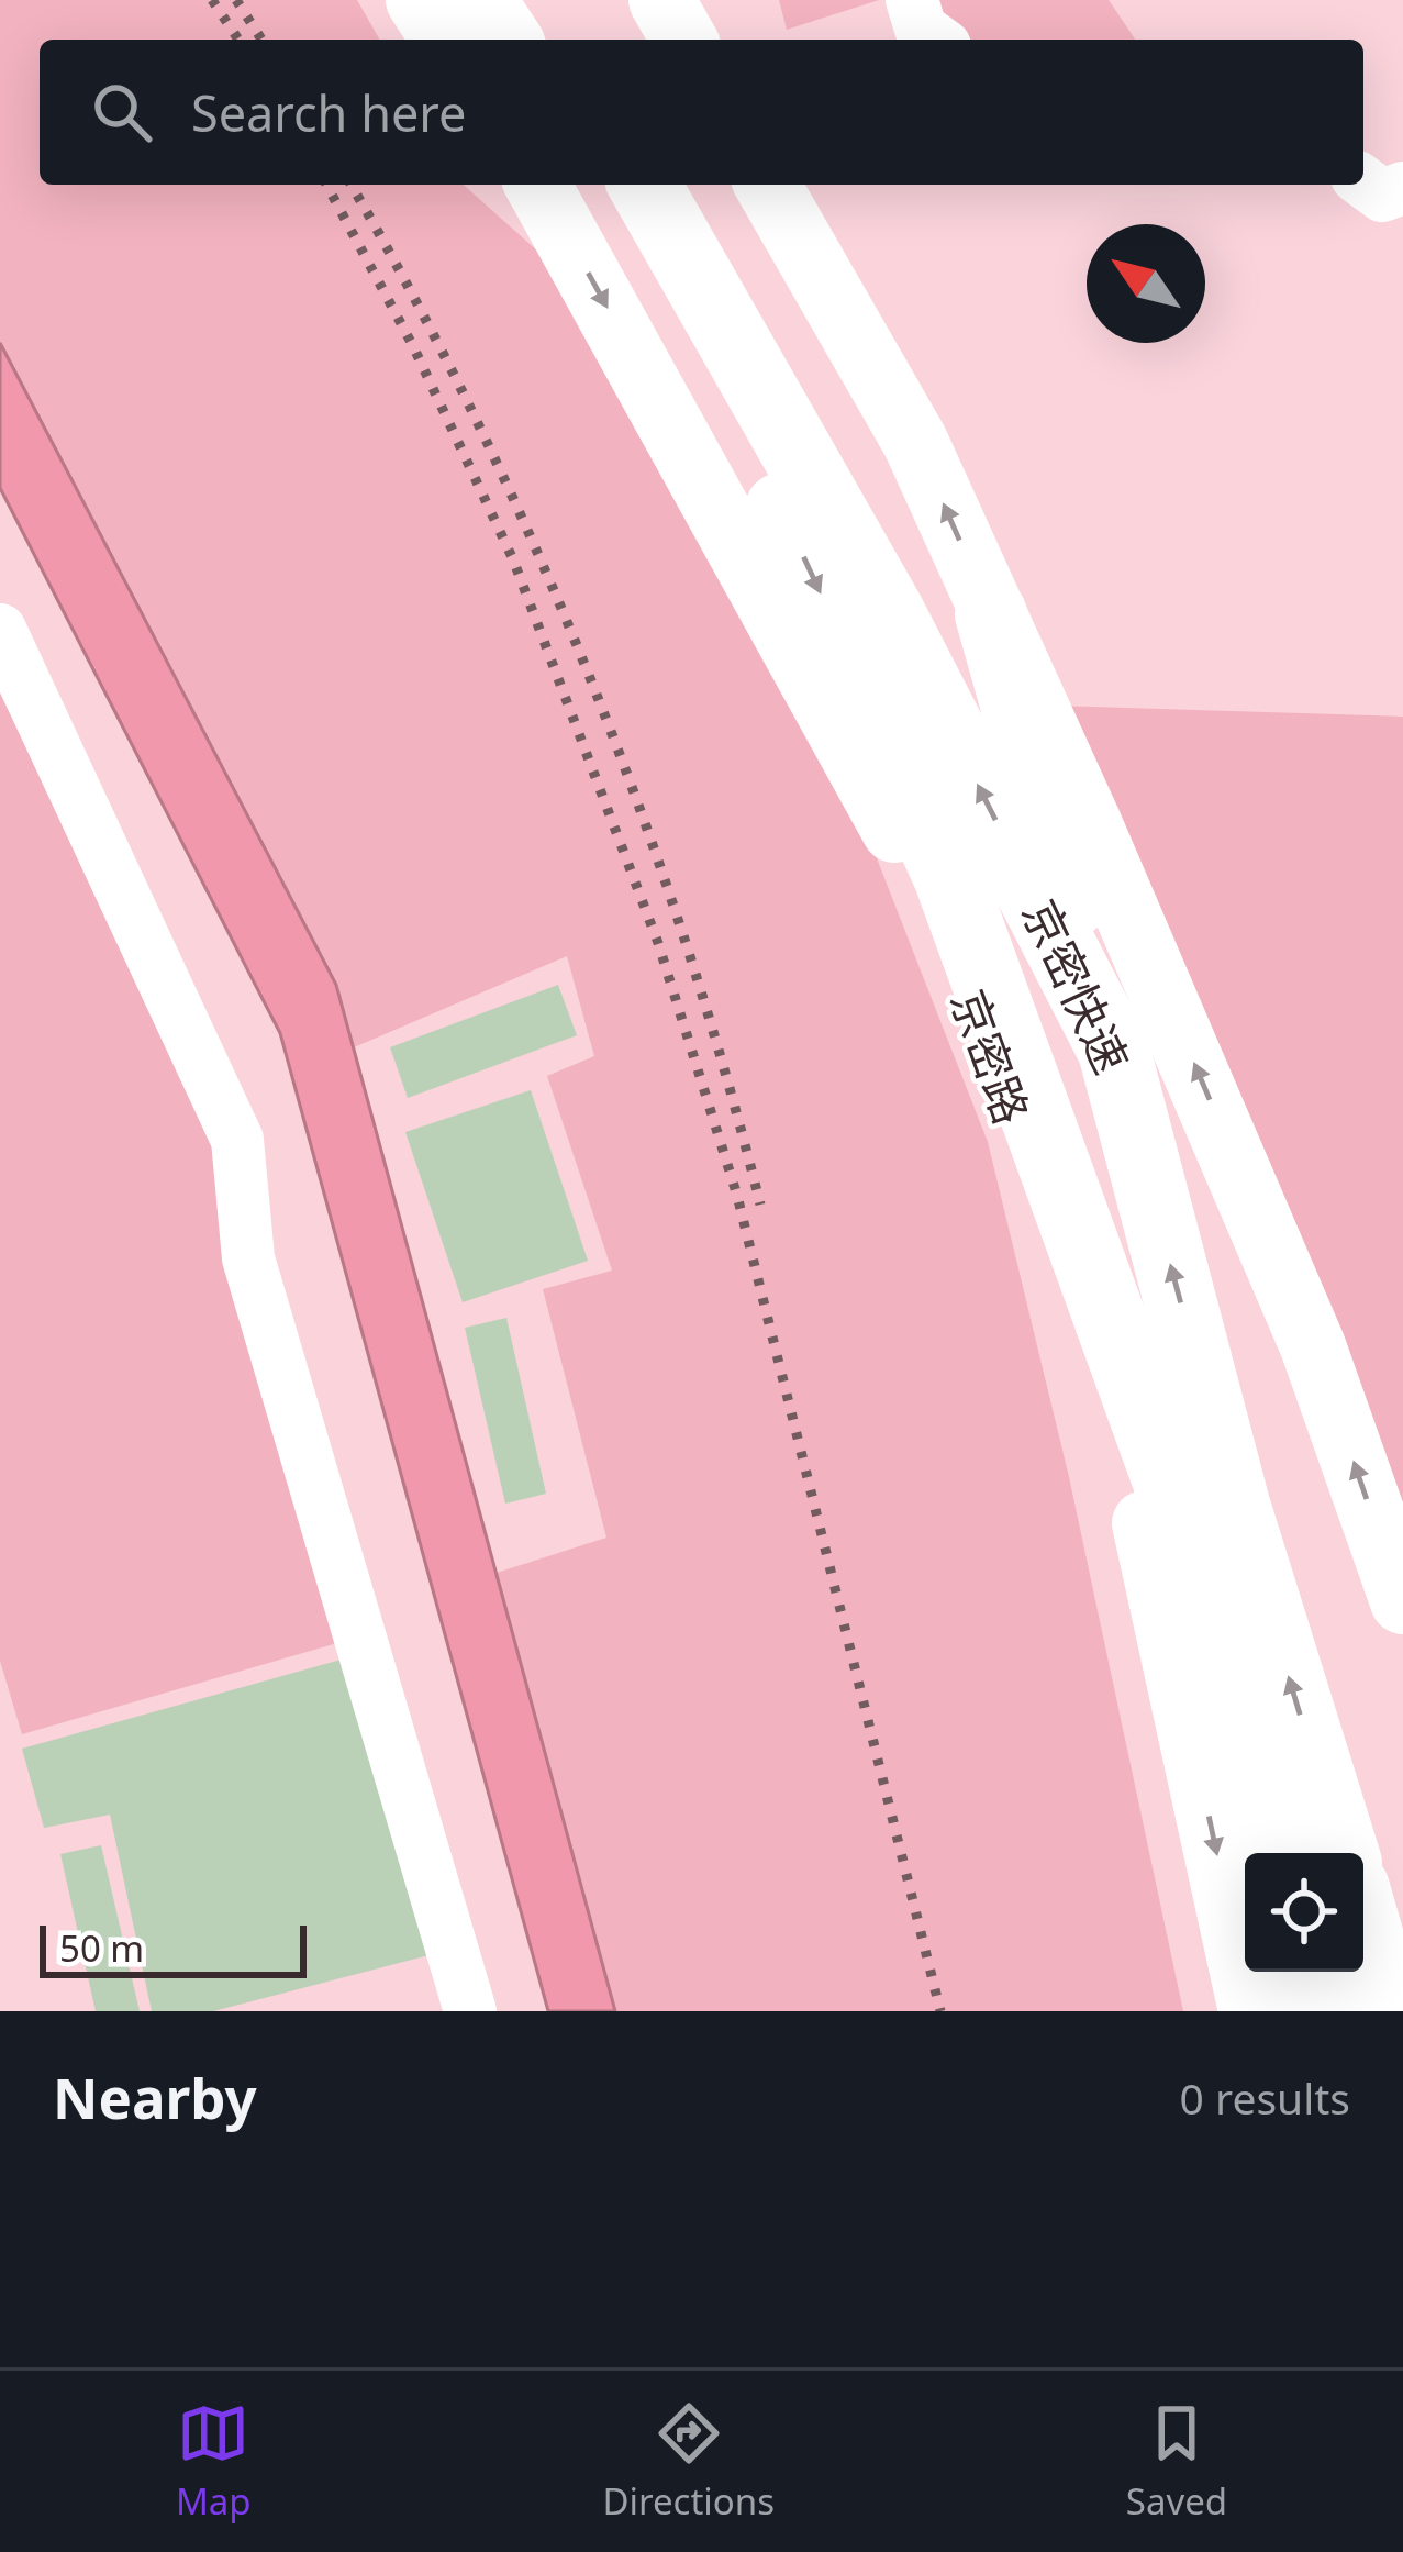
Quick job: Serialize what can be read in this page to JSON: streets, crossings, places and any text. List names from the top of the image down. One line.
{"streets":{"highway":["京密快速"],"main road":["京密路"]},"crossings":[["京密快速","京密路"]],"scale_bar":"50 m","north":"top left","page":{"search":"Search here","scale":"50 m","heading":["Nearby","0 results"],"nav":["Map","Directions","Saved"]}}
